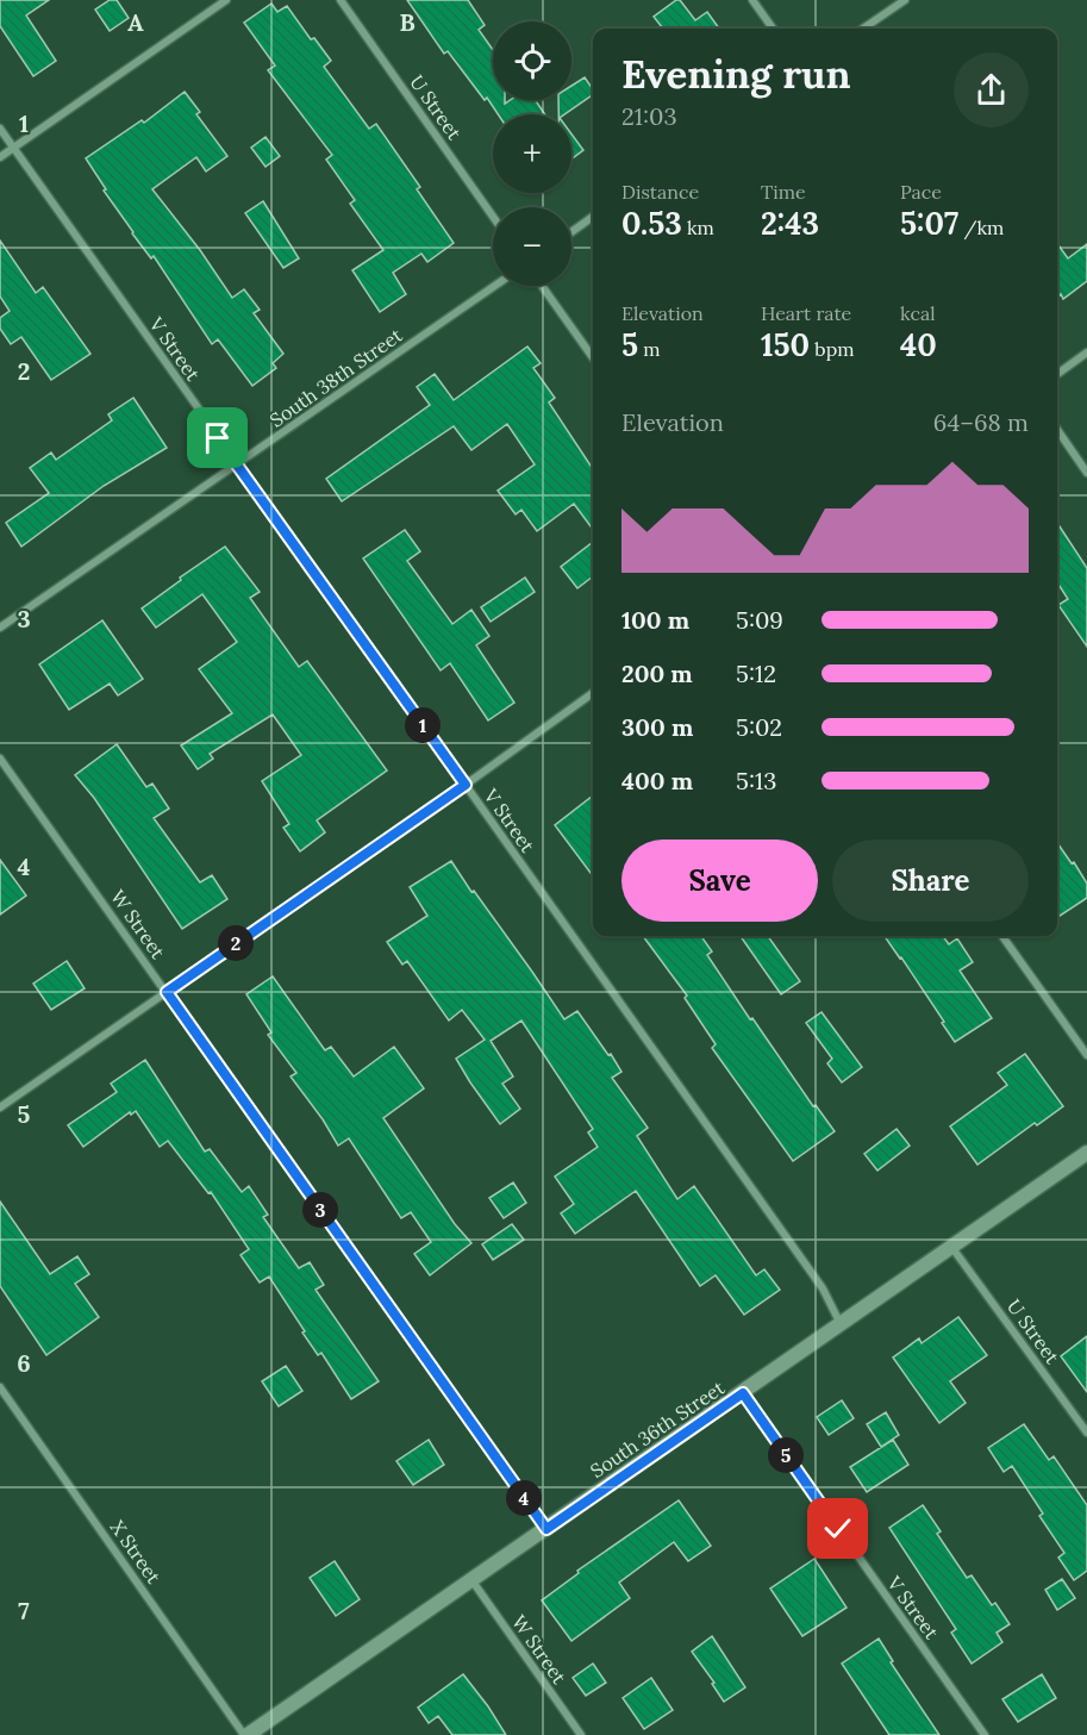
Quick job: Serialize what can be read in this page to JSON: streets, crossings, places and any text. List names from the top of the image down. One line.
{"streets":{"main road":["South 36th Street"],"street":["U Street","V Street","South 38th Street","W Street","X Street"]},"crossings":[["U Street","South 36th Street"],["V Street","South 38th Street"],["V Street","South 36th Street"],["W Street","South 36th Street"],["South 36th Street","X Street"]],"page":{"map_buttons":["+","−"],"heading":["Evening run","21:03"],"stats":[["Distance","0.53 km"],["Time","2:43"],["Pace","5:07 /km"],["Elevation","5 m"],["Heart rate","150 bpm"],["kcal","40"]],"chart":["Elevation","64–68 m"],"list":[{"name":"100 m","note":"5:09"},{"name":"200 m","note":"5:12"},{"name":"300 m","note":"5:02"},{"name":"400 m","note":"5:13"}],"pins":["1","2","3","5","4"],"buttons":["Save","Share"]},"grid":{"columns":["A","B"],"rows":["1","2","3","4","5","6","7"]}}
